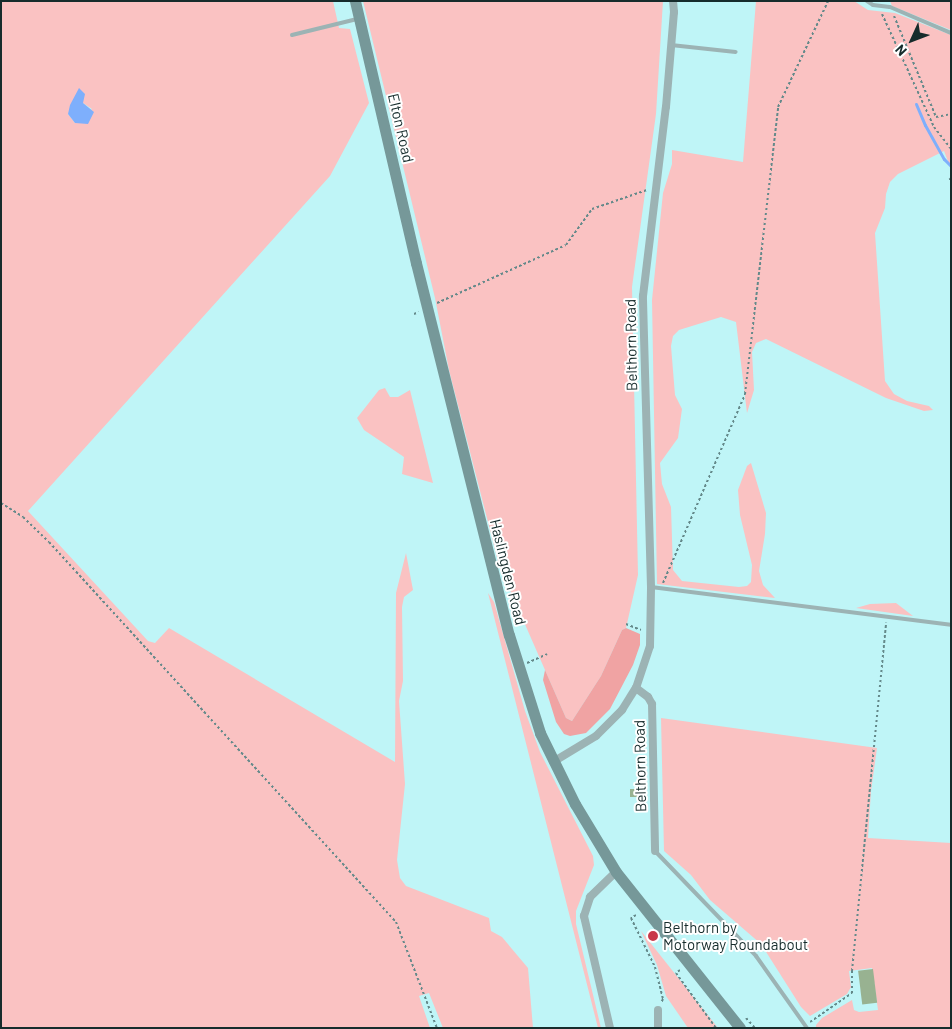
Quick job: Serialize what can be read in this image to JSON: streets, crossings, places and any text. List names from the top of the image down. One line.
{"streets":{"main road":["Elton Road","Haslingden Road"],"street":["Belthorn Road"]},"crossings":[["Elton Road","Haslingden Road"],["Belthorn Road","Haslingden Road"]],"places":["Belthorn by Motorway Roundabout"],"north":"bottom left"}
